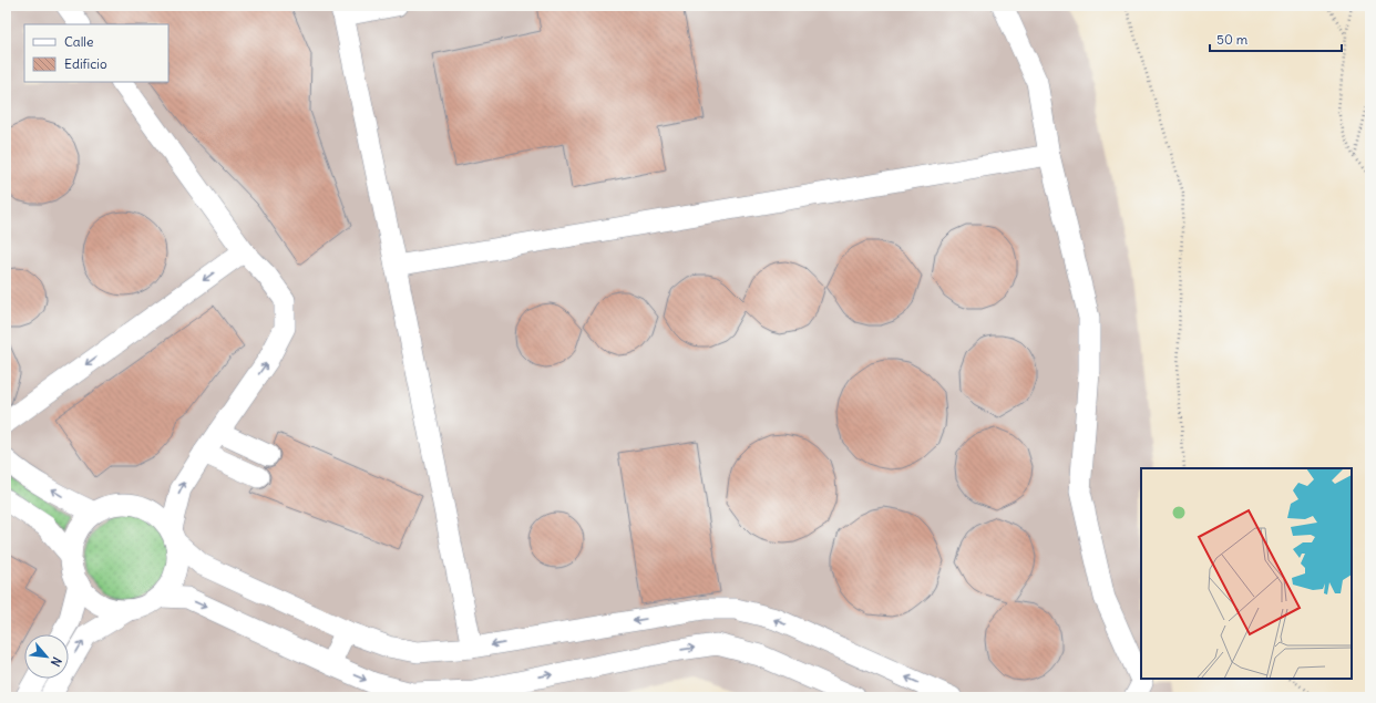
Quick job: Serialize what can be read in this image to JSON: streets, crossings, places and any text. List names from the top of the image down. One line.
{"legend":["Calle","Edificio"],"scale_bar":"50 m","north":"bottom right"}
